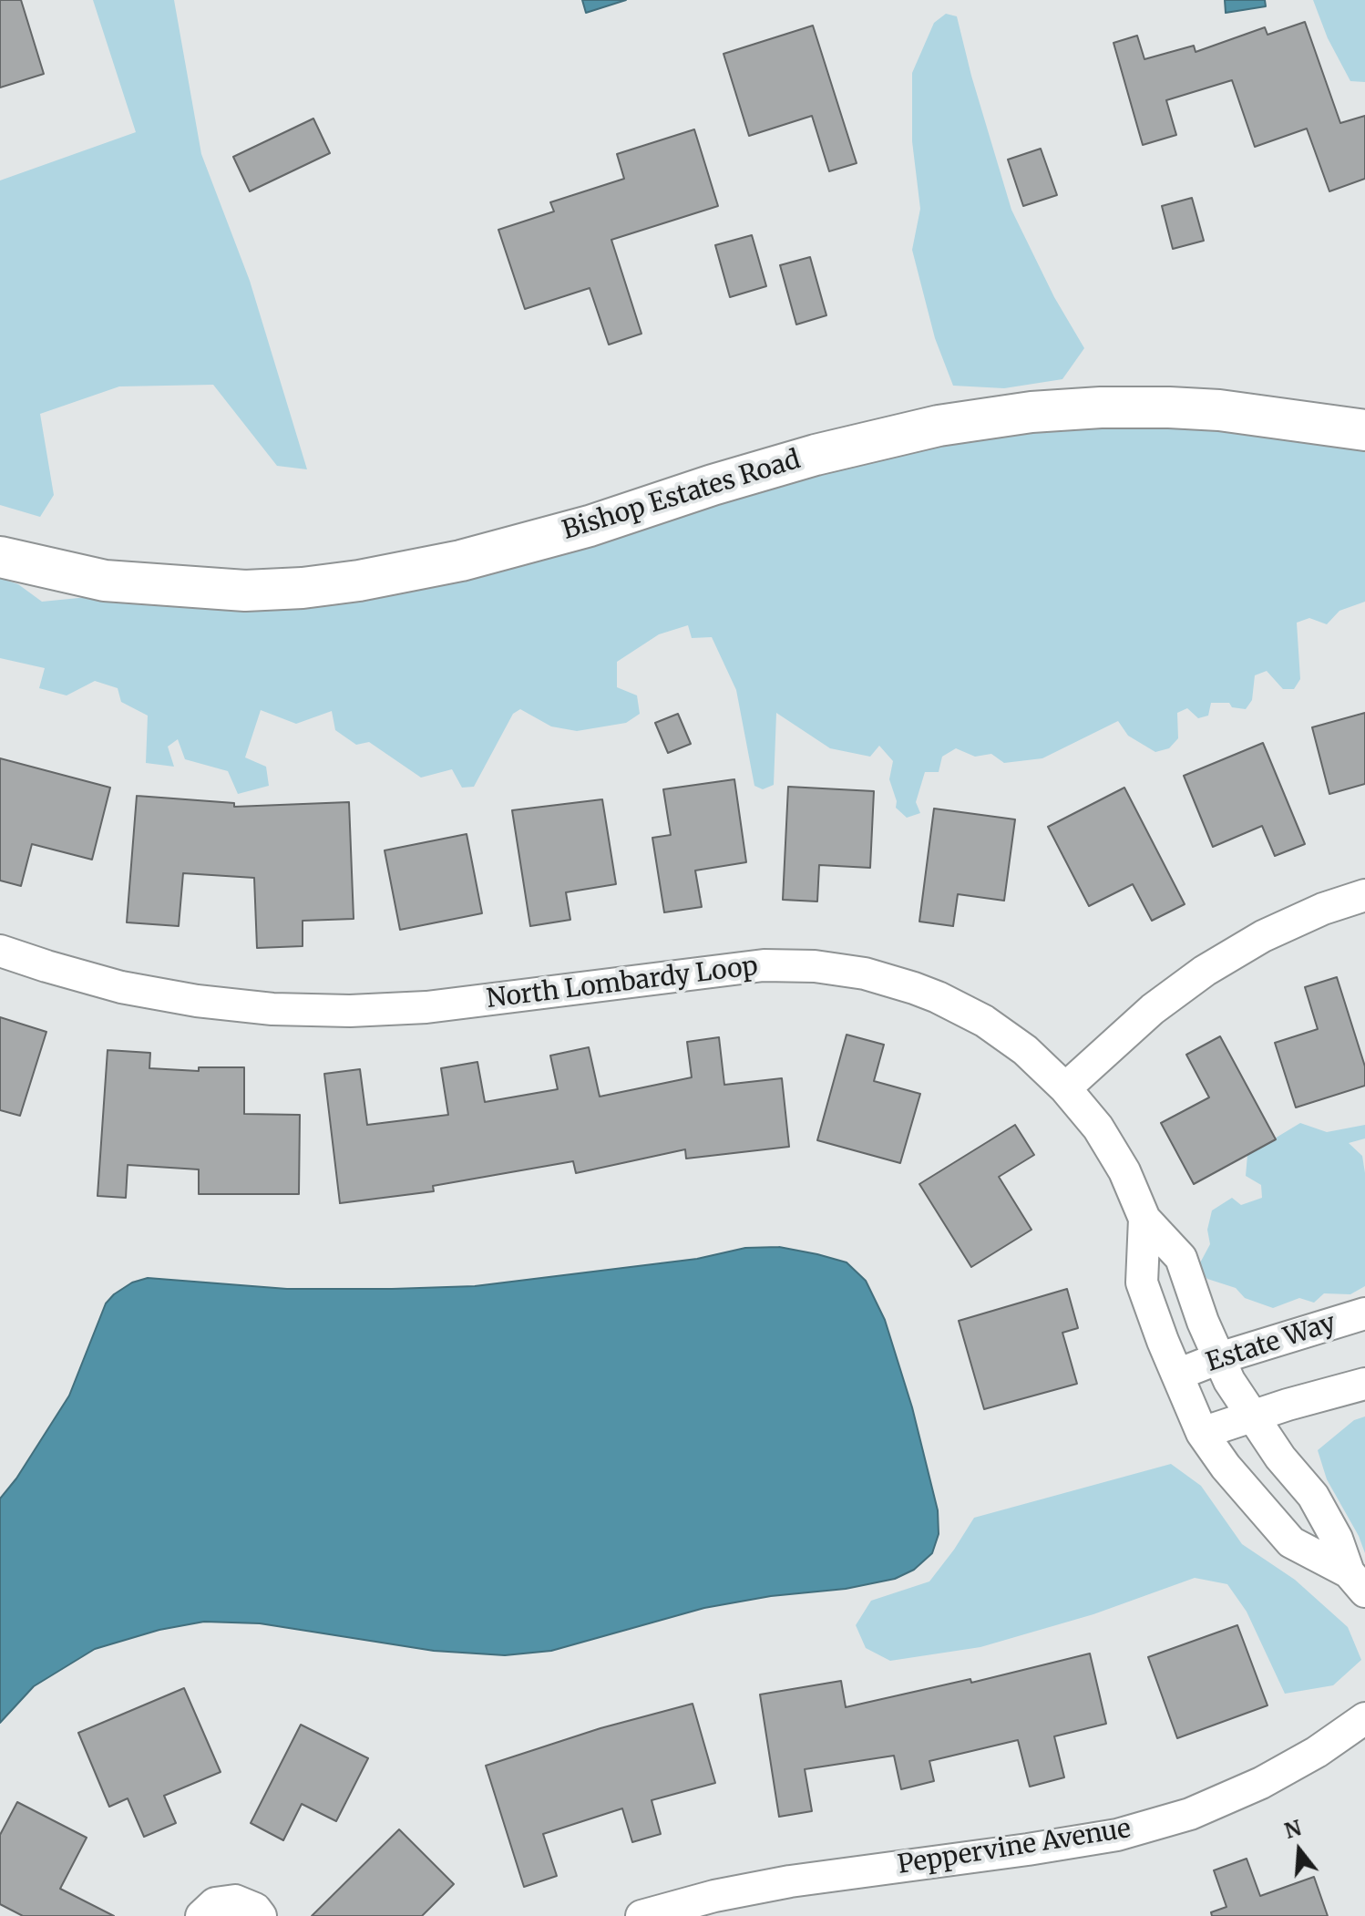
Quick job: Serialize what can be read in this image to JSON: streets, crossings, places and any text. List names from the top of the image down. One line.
{"streets":{"street":["Bishop Estates Road","North Lombardy Loop","Estate Way","Peppervine Avenue"]},"crossings":[["North Lombardy Loop","Estate Way"]],"north":"top"}
